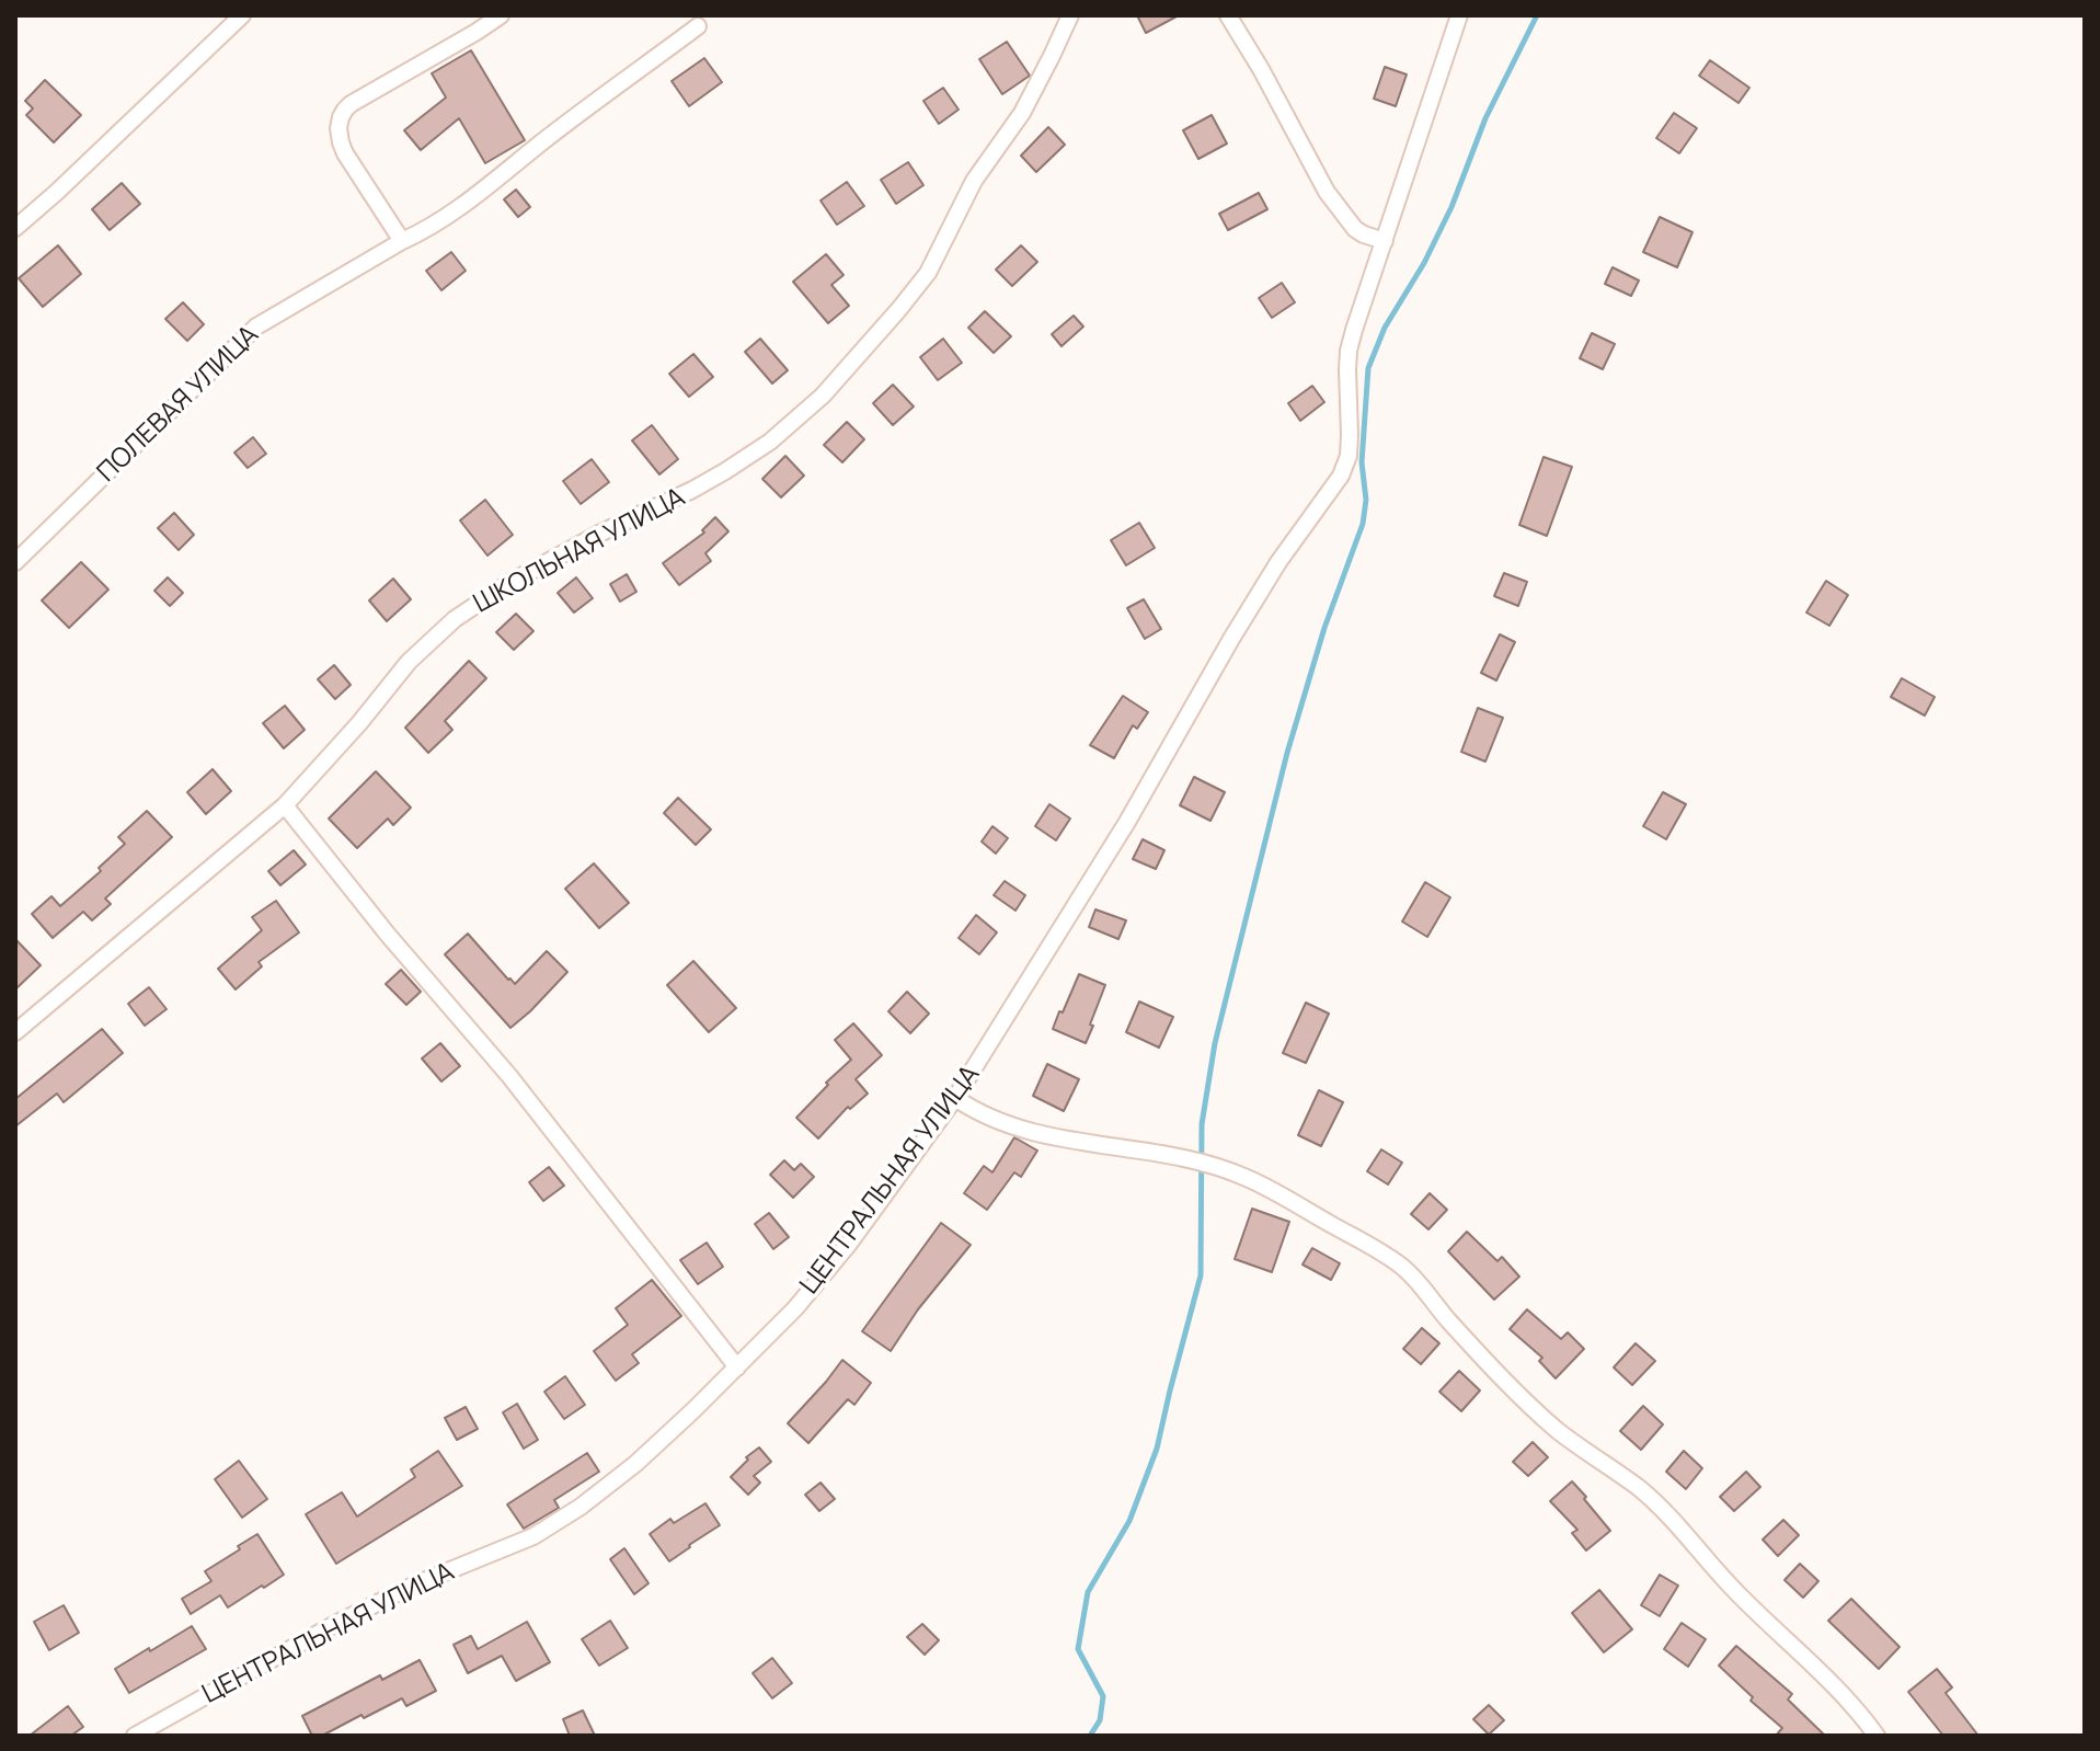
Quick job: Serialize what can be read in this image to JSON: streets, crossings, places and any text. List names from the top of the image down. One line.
{"streets":{"street":["ПОЛЕВАЯ УЛИЦА","ШКОЛЬНАЯ УЛИЦА","ЦЕНТРАЛЬНАЯ УЛИЦА"]}}
